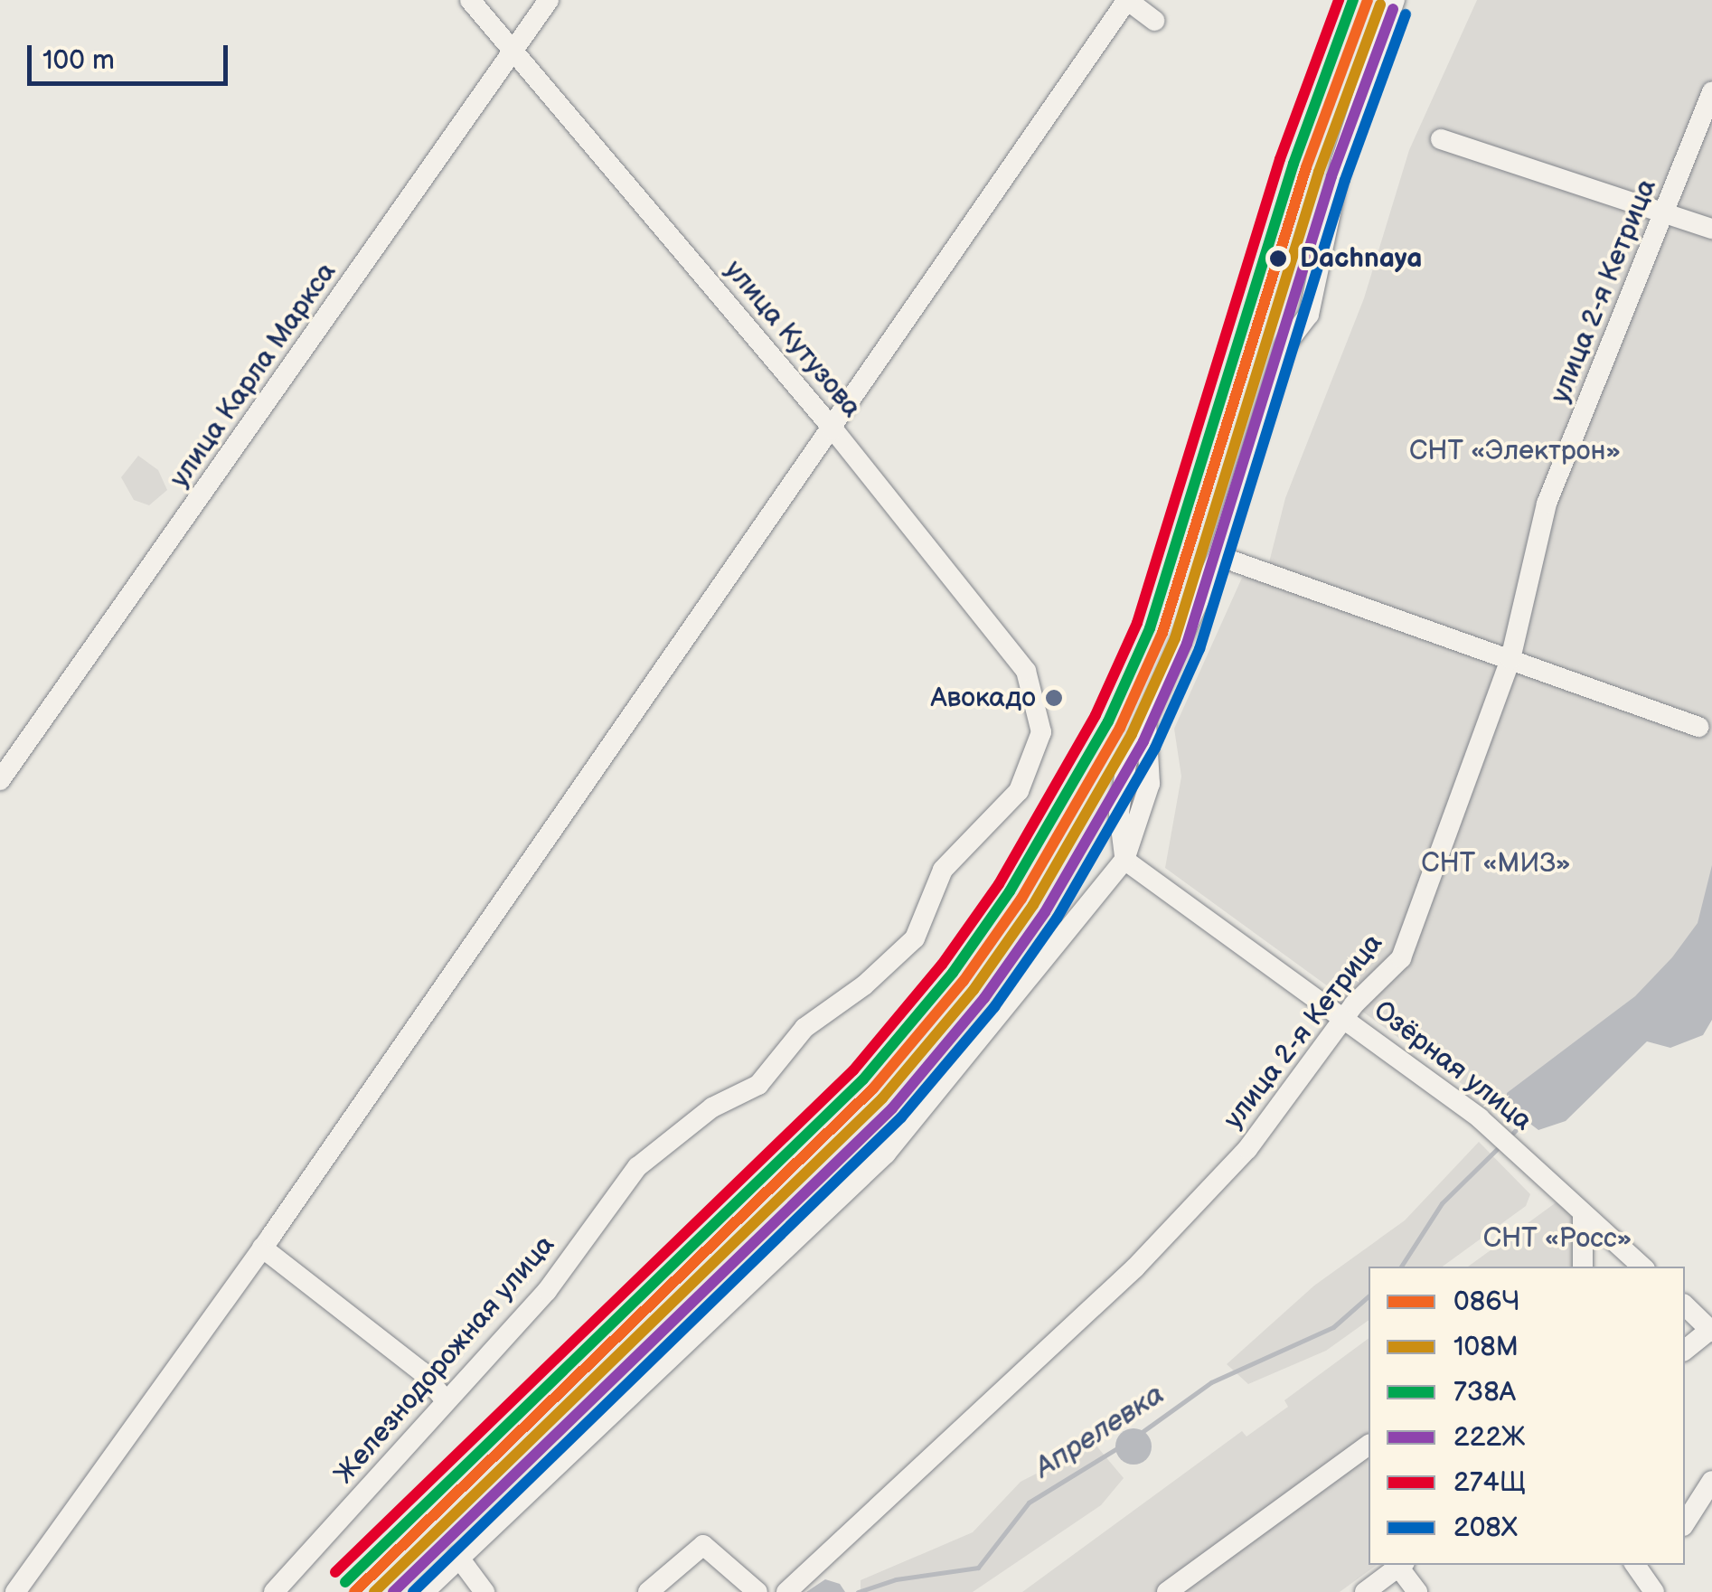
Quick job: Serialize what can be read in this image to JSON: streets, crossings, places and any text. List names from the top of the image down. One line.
{"streets":{"street":["улица 2-я Кетрица","улица Кутузова","улица Карла Маркса","Озёрная улица","Железнодорожная улица"]},"crossings":[["улица 2-я Кетрица","Озёрная улица"],["улица Кутузова","улица Карла Маркса"],["улица Кутузова","Железнодорожная улица"]],"water":["Апрелевка"],"parks":["СНТ «Электрон»","СНТ «МИЗ»","СНТ «Росс»"],"places":["Dachnaya","Авокадо"],"lines":["transit line 086Ч","transit line 738А","transit line 274Щ","transit line 108М","transit line 222Ж","transit line 208Х"],"legend":["086Ч","108М","738А","222Ж","274Щ","208Х"],"scale_bar":"100 m"}
